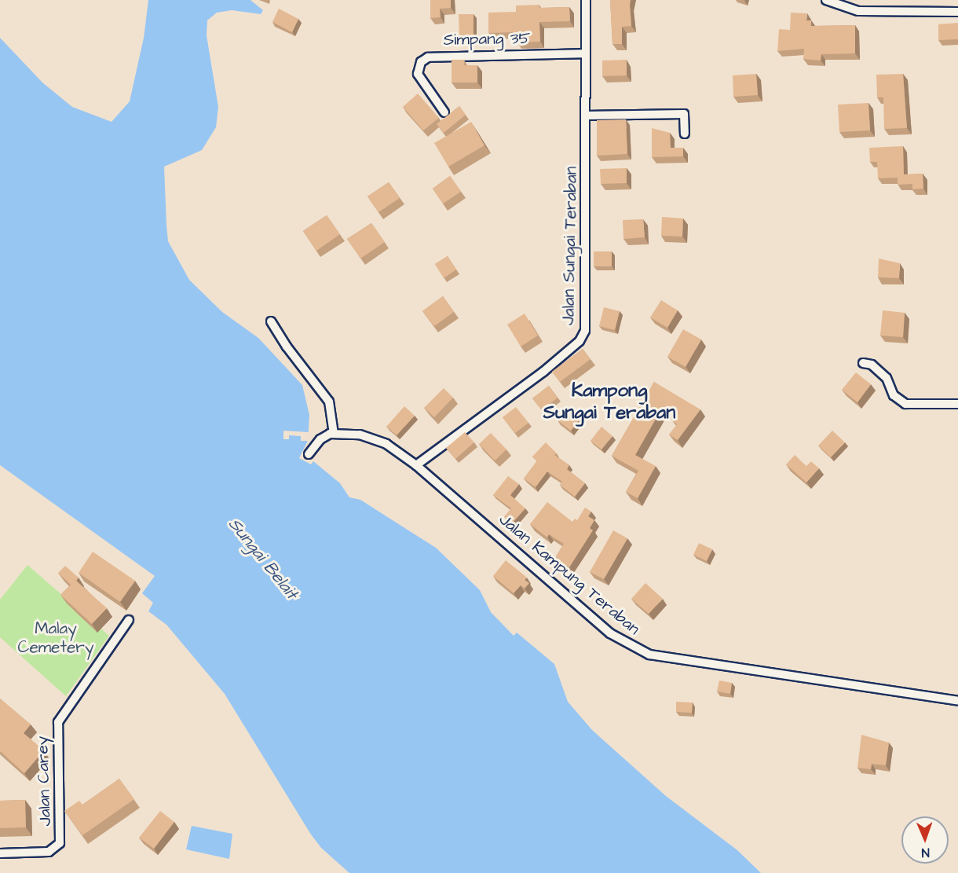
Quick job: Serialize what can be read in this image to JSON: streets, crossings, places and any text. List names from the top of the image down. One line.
{"streets":{"street":["Simpang 35","Jalan Sungai Teraban","Jalan Kampung Teraban","Jalan Carey"]},"crossings":[["Simpang 35","Jalan Sungai Teraban"],["Jalan Sungai Teraban","Jalan Kampung Teraban"]],"districts":["Kampong Sungai Teraban"],"water":["Sungai Belait"],"parks":["Malay Cemetery"],"north":"bottom"}
